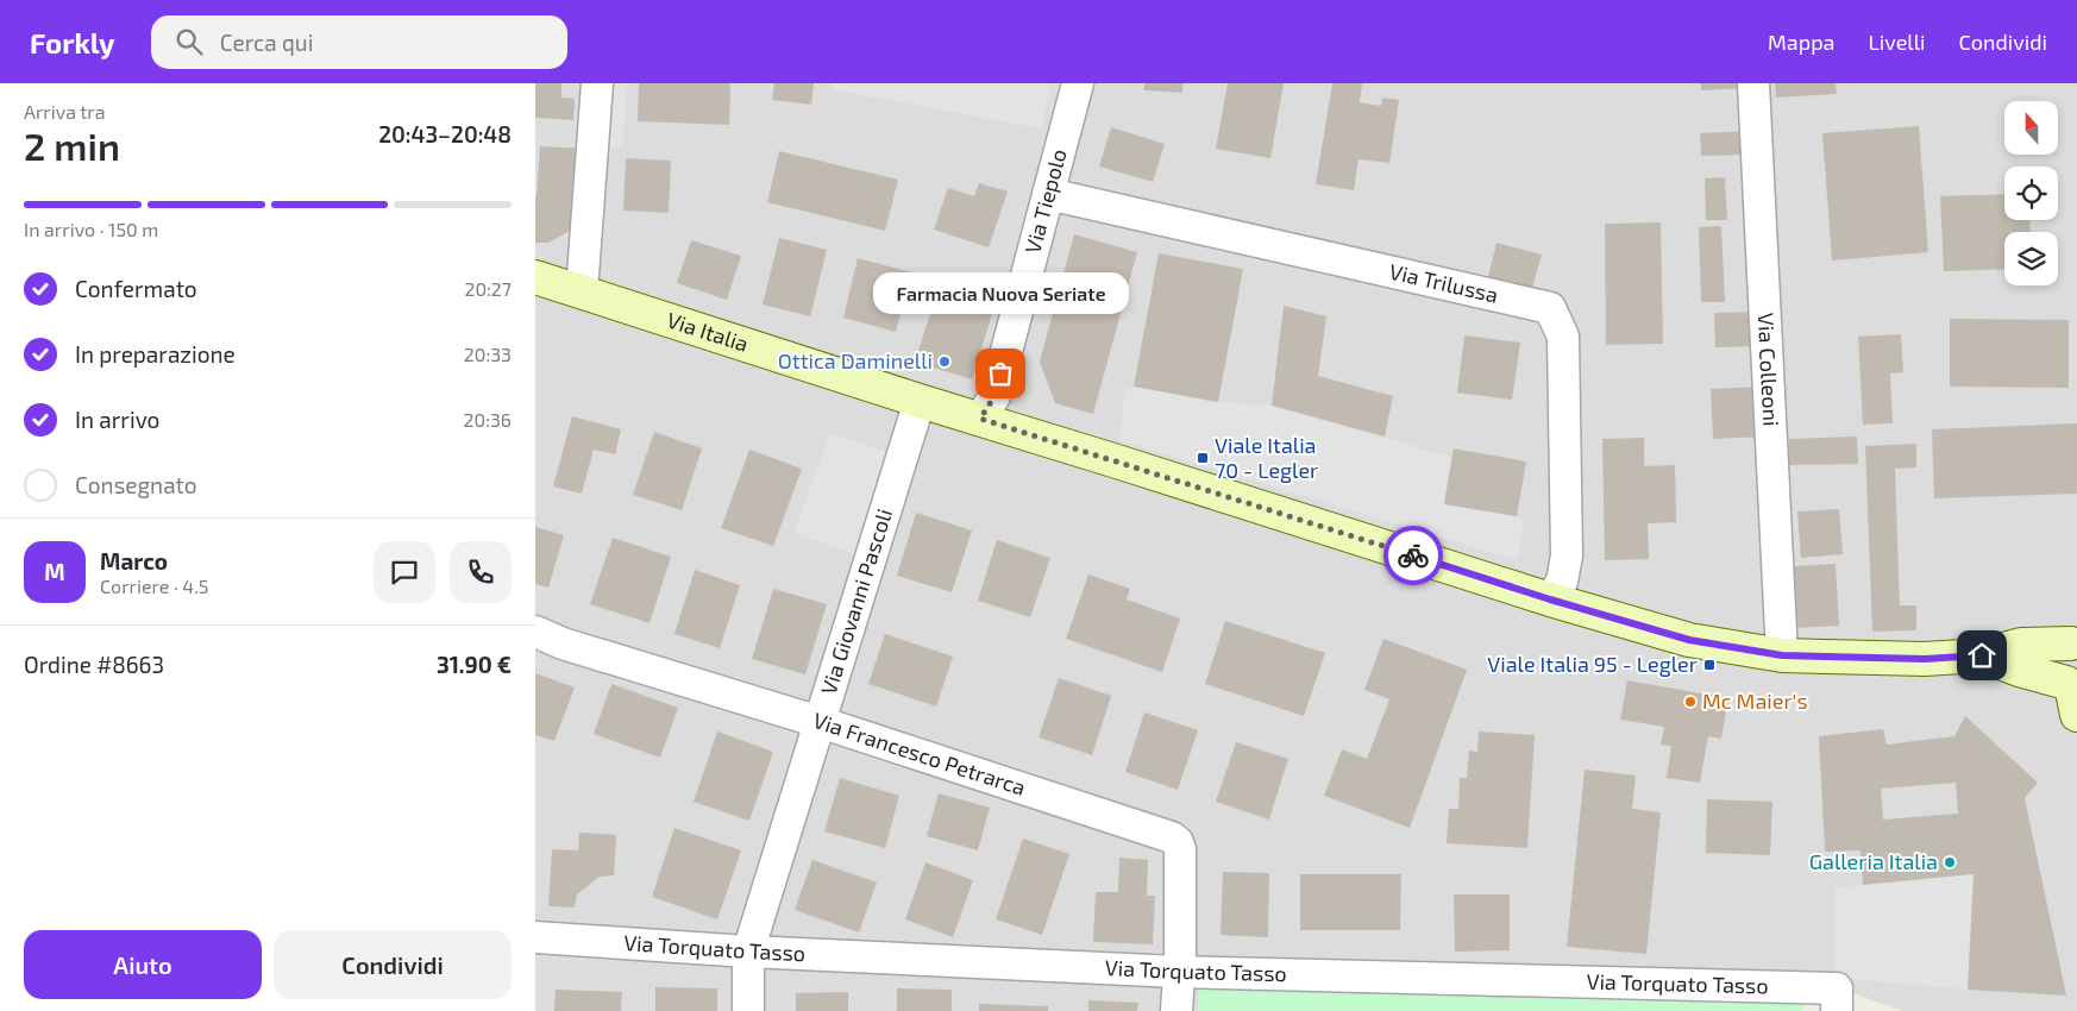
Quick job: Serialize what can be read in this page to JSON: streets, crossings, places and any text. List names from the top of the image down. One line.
{"streets":{"main road":["Via Italia"],"street":["Via Tiepolo","Via Trilussa","Via Colleoni","Via Giovanni Pascoli","Via Francesco Petrarca","Via Torquato Tasso"]},"crossings":[["Via Tiepolo","Via Trilussa"],["Via Tiepolo","Via Italia"],["Via Trilussa","Via Italia"],["Via Italia","Via Colleoni"],["Via Italia","Via Giovanni Pascoli"],["Via Giovanni Pascoli","Via Francesco Petrarca"],["Via Giovanni Pascoli","Via Torquato Tasso"],["Via Francesco Petrarca","Via Torquato Tasso"]],"places":{"other":["Ottica Daminelli","Farmacia Nuova Seriate","Mc Maier's","Galleria Italia"],"transit":["Viale Italia 70 - Legler","Viale Italia 95 - Legler"]},"north":"top","page":{"header":"Forkly","search":"Cerca qui","nav":["Mappa","Livelli","Condividi"],"heading":["2 min","Arriva tra","20:43–20:48"],"panel":["Marco","Corriere · 4.5","Ordine #8663","31.90 €"],"bar":"In arrivo · 150 m","list":[["Confermato","20:27"],["In preparazione","20:33"],["In arrivo","20:36"],"Consegnato"],"bubble":"Farmacia Nuova Seriate","round":"M","buttons":["Aiuto","Condividi"]}}
